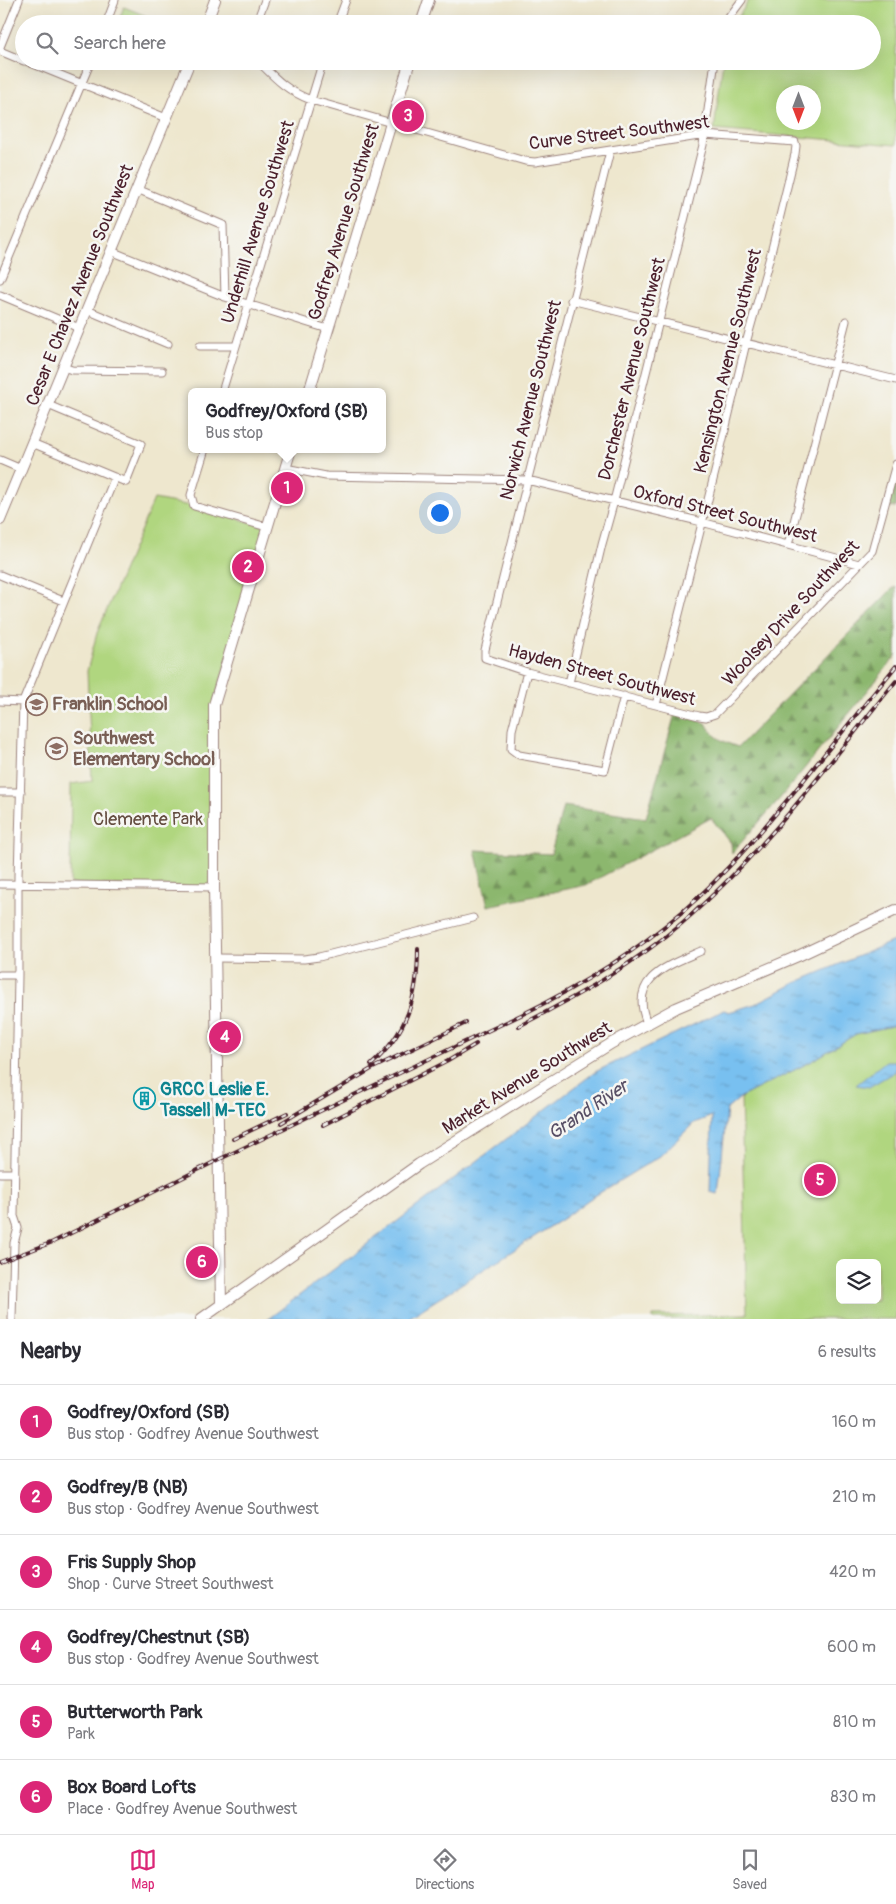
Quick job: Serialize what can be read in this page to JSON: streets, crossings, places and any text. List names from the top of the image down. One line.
{"streets":{"main road":["Godfrey Avenue Southwest","Cesar E Chavez Avenue Southwest","Market Avenue Southwest"],"street":["Curve Street Southwest","Underhill Avenue Southwest","Kensington Avenue Southwest","Dorchester Avenue Southwest","Norwich Avenue Southwest","Oxford Street Southwest","Woolsey Drive Southwest","Hayden Street Southwest"]},"crossings":[["Curve Street Southwest","Underhill Avenue Southwest"],["Curve Street Southwest","Godfrey Avenue Southwest"],["Curve Street Southwest","Kensington Avenue Southwest"],["Curve Street Southwest","Dorchester Avenue Southwest"],["Curve Street Southwest","Norwich Avenue Southwest"],["Kensington Avenue Southwest","Oxford Street Southwest"],["Kensington Avenue Southwest","Hayden Street Southwest"],["Dorchester Avenue Southwest","Oxford Street Southwest"],["Dorchester Avenue Southwest","Hayden Street Southwest"],["Norwich Avenue Southwest","Oxford Street Southwest"],["Norwich Avenue Southwest","Hayden Street Southwest"],["Oxford Street Southwest","Woolsey Drive Southwest"],["Woolsey Drive Southwest","Hayden Street Southwest"]],"water":["Grand River"],"parks":["Clemente Park"],"places":{"school or university":["Franklin School","Southwest Elementary School"],"building":["GRCC Leslie E. Tassell M-TEC"]},"north":"bottom","page":{"search":"Search here","pins":["3","1","2","4","5","6"],"popup":["Godfrey/Oxford (SB)","Bus stop"],"heading":["Nearby","6 results"],"list":[{"mark":"1","name":"Godfrey/Oxford (SB)","note":"Bus stop · Godfrey Avenue Southwest","value":"160 m"},{"mark":"2","name":"Godfrey/B (NB)","note":"Bus stop · Godfrey Avenue Southwest","value":"210 m"},{"mark":"3","name":"Fris Supply Shop","note":"Shop · Curve Street Southwest","value":"420 m"},{"mark":"4","name":"Godfrey/Chestnut (SB)","note":"Bus stop · Godfrey Avenue Southwest","value":"600 m"},{"mark":"5","name":"Butterworth Park","note":"Park","value":"810 m"},{"mark":"6","name":"Box Board Lofts","note":"Place · Godfrey Avenue Southwest","value":"830 m"}],"nav":["Map","Directions","Saved"]}}
